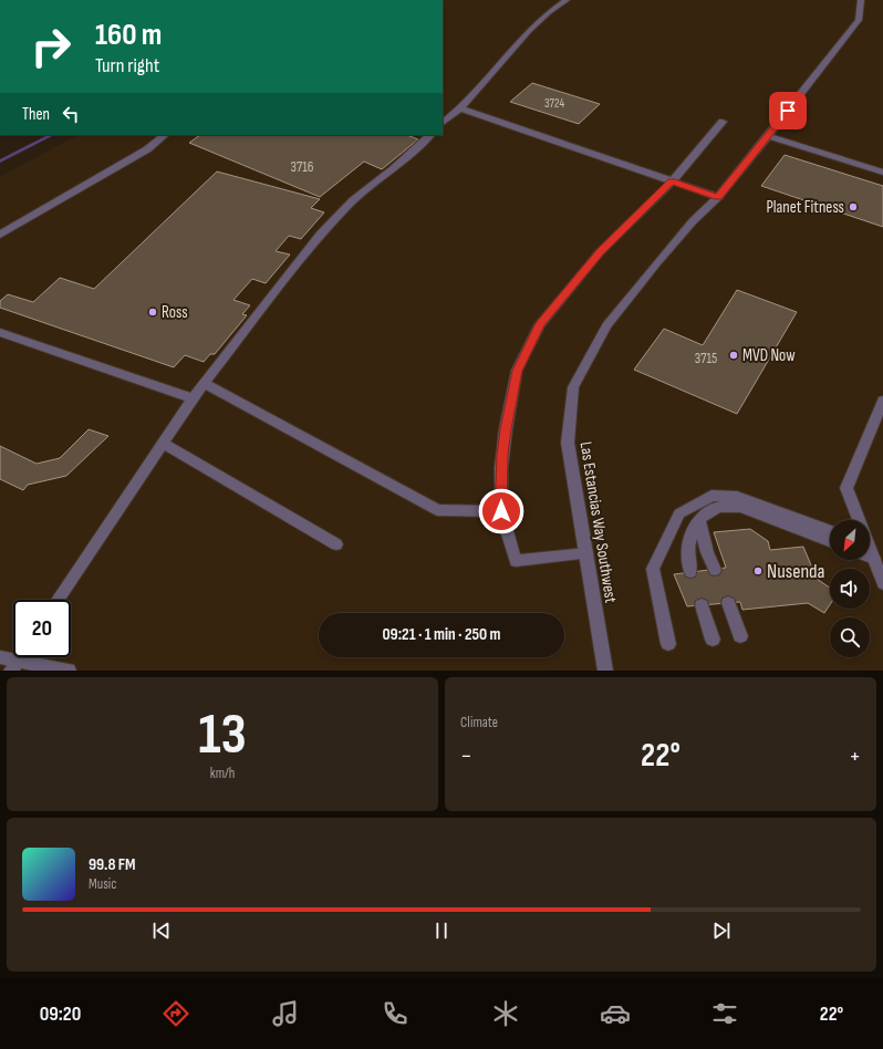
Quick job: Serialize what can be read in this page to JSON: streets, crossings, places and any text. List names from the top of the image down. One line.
{"streets":{"street":["Las Estancias Way Southwest"]},"places":["Planet Fitness","Ross","MVD Now","Nusenda"],"house_numbers":["3724","3716","3715"],"north":"bottom left","page":{"turn":["160 m","Turn right"],"then":"Then","limit":"20","trip":"09:21 · 1 min · 250 m","tile":[["13","km/h"],"Climate"],"heat":["−","22°","+"],"song":["99.8 FM","Music"],"tabs":["09:20","22°"]}}
